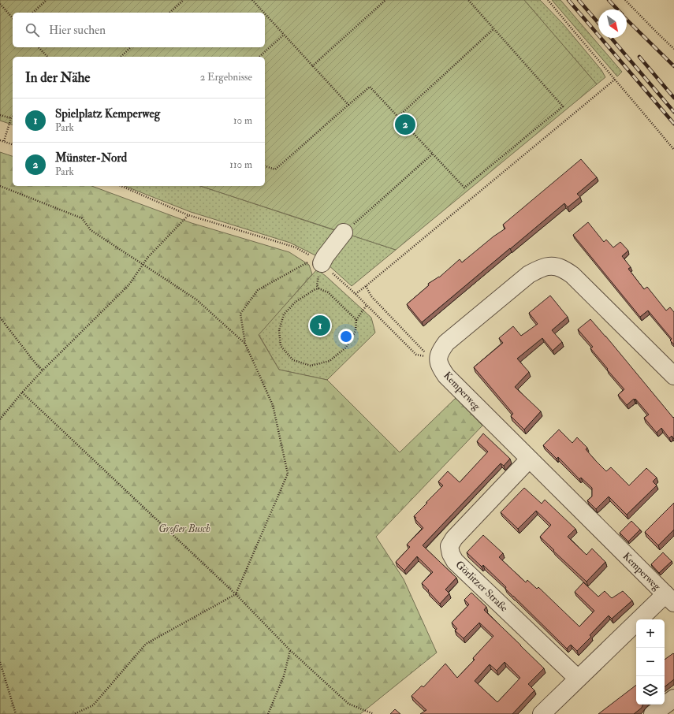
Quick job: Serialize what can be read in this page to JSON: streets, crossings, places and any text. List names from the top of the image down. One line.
{"streets":{"street":["Kemperweg","Görlitzer Straße"]},"crossings":[["Kemperweg","Görlitzer Straße"]],"parks":["Großer Busch"],"north":"bottom right","page":{"search":"Hier suchen","heading":["In der Nähe","2 Ergebnisse"],"list":[{"mark":"1","name":"Spielplatz Kemperweg","note":"Park","value":"10 m"},{"mark":"2","name":"Münster-Nord","note":"Park","value":"110 m"}],"pins":["2","1"],"map_buttons":["+","−"]}}
